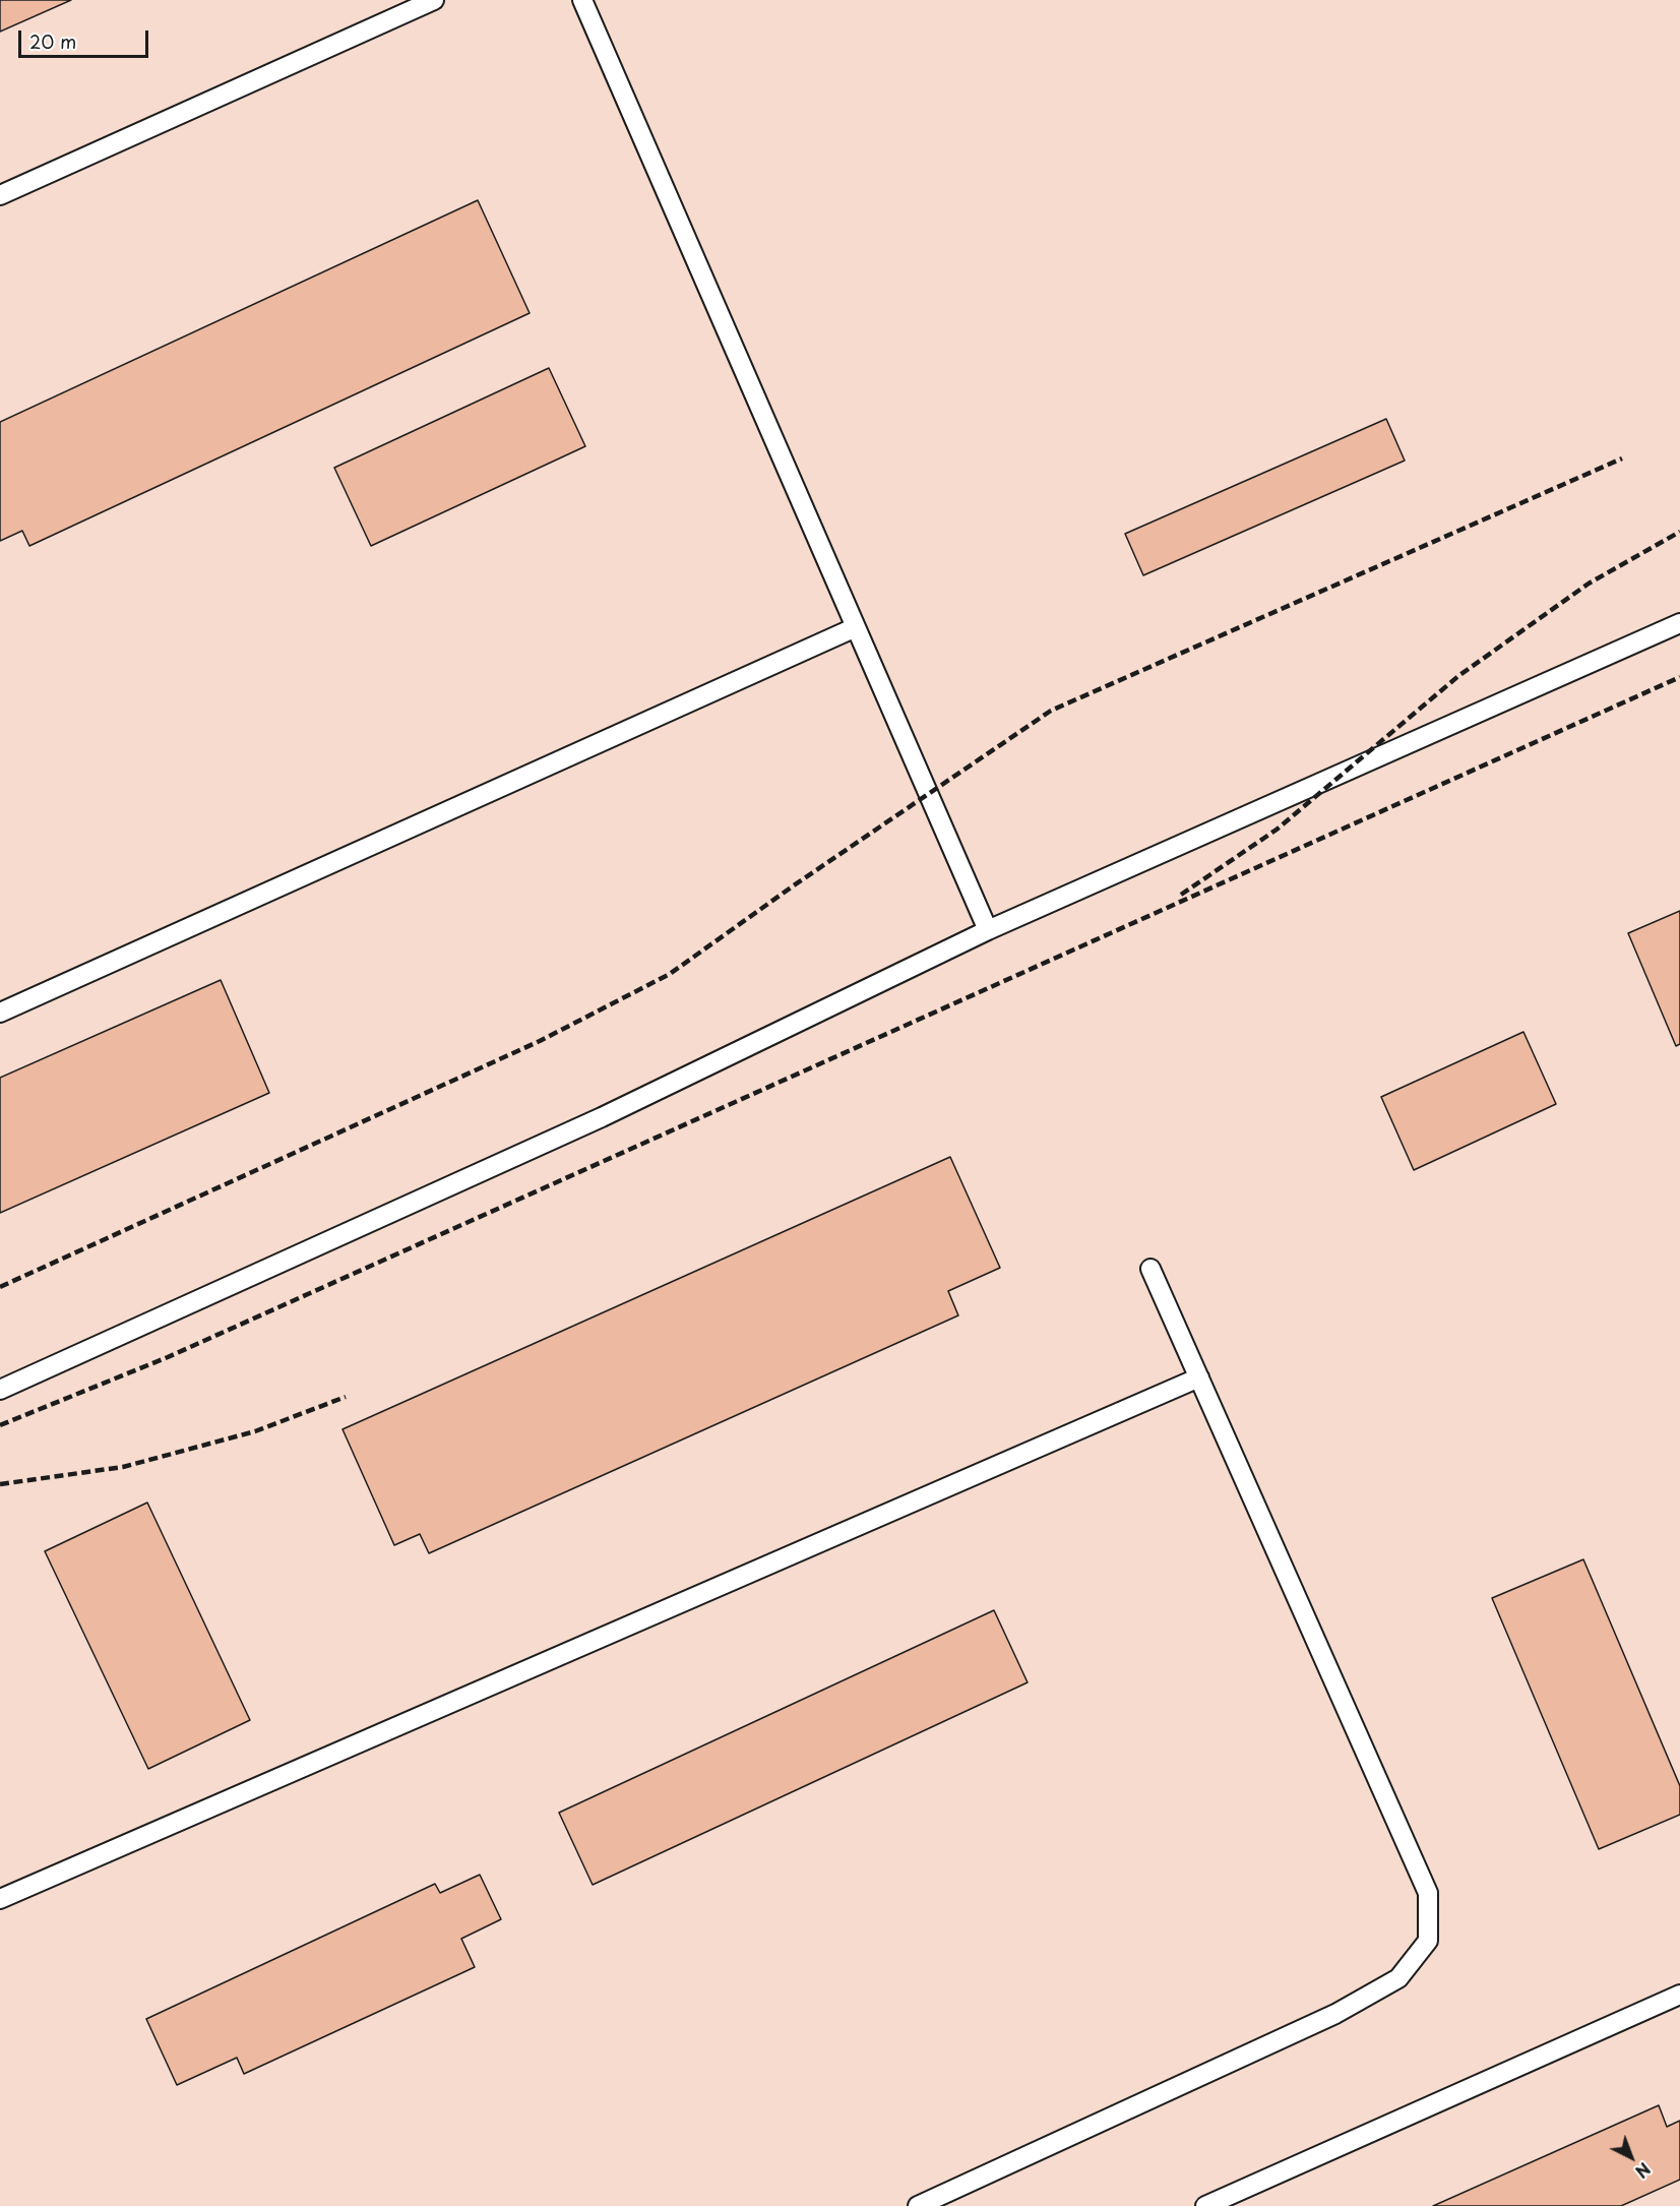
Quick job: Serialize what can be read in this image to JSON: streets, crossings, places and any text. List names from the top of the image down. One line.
{"scale_bar":"20 m","north":"bottom right"}
